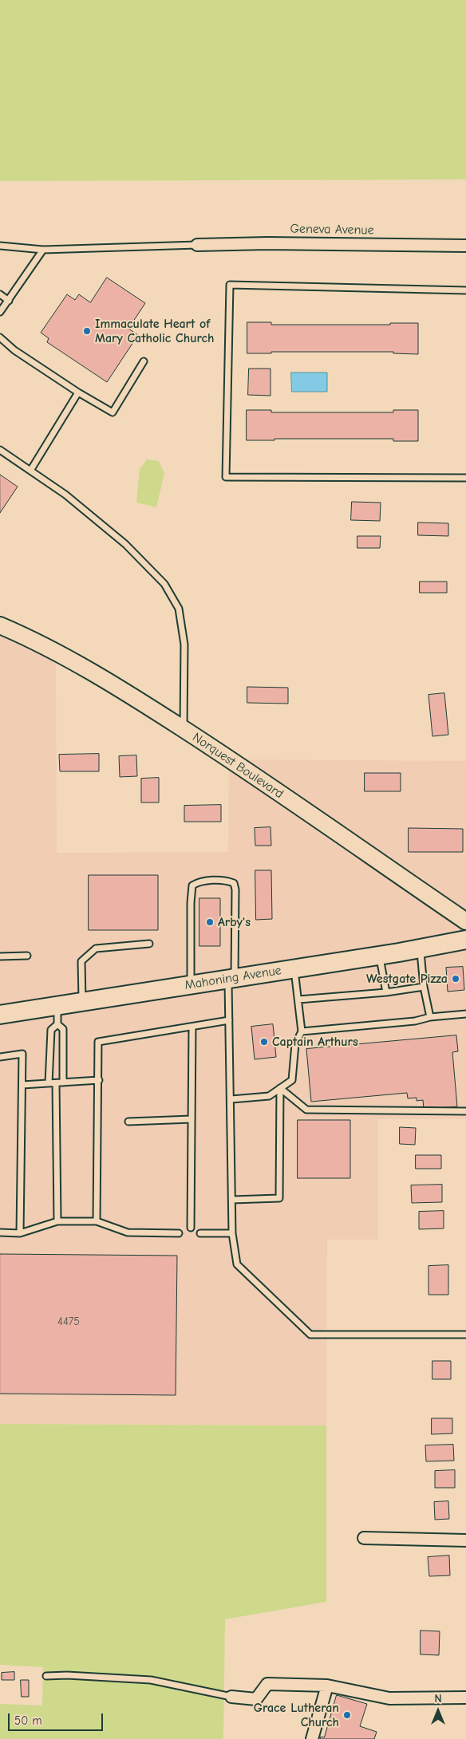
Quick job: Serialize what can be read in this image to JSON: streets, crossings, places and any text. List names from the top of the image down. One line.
{"streets":{"main road":["Mahoning Avenue"],"street":["Geneva Avenue","Norquest Boulevard"]},"places":["Immaculate Heart of Mary Catholic Church","Arby's","Westgate Pizza","Captain Arthurs","Grace Lutheran Church"],"house_numbers":["4475"],"scale_bar":"50 m","north":"top"}
